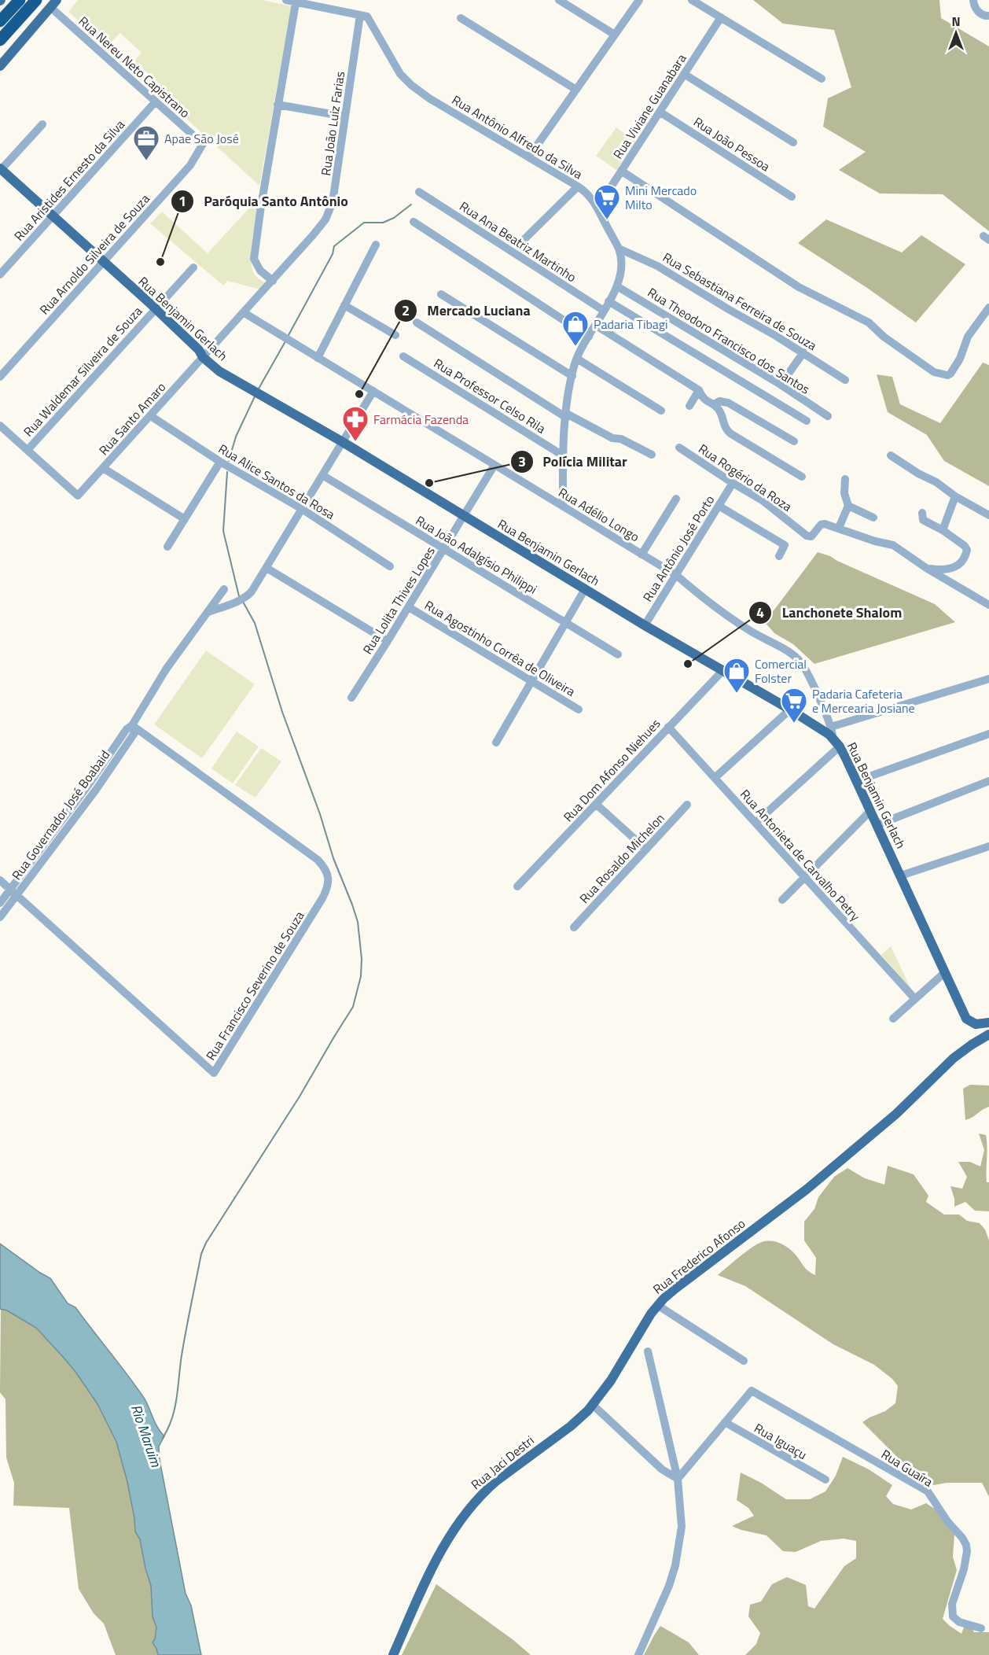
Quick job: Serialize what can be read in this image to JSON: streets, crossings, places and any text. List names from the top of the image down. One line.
{"streets":{"main road":["Rua Benjamin Gerlach","Rua Frederico Afonso","Rua Jaci Destri"],"street":["Rua Nereu Neto Capistrano","Rua Viviane Guanabara","Rua João Luiz Farias","Rua Antônio Alfredo da Silva","Rua João Pessoa","Rua Aristides Ernesto da Silva","Rua Ana Beatriz Martinho","Rua Arnoldo Silveira de Souza","Rua Sebastiana Ferreira de Souza","Rua Theodoro Francisco dos Santos","Rua Waldemar Silveira de Souza","Rua Professor Celso Rila","Rua Santo Amaro","Rua Rogério da Roza","Rua Alice Santos da Rosa","Rua Adélio Longo","Rua Antônio José Porto","Rua João Adalgísio Philippi","Rua Lolita Thives Lopes","Rua Agostinho Corrêa de Oliveira","Rua Dom Afonso Niehues","Rua Governador José Boabaid","Rua Antonieta de Carvalho Petry","Rua Rosaldo Michelon","Rua Francisco Severino de Souza","Rua Iguaçu","Rua Guaíra"]},"crossings":[["Rua Nereu Neto Capistrano","Rua Aristides Ernesto da Silva"],["Rua Nereu Neto Capistrano","Rua Arnoldo Silveira de Souza"],["Rua Viviane Guanabara","Rua Antônio Alfredo da Silva"],["Rua Viviane Guanabara","Rua João Pessoa"],["Rua João Luiz Farias","Rua Antônio Alfredo da Silva"],["Rua João Luiz Farias","Rua Benjamin Gerlach"],["Rua João Luiz Farias","Rua Santo Amaro"],["Rua João Luiz Farias","Rua Adélio Longo"],["Rua Antônio Alfredo da Silva","Rua Ana Beatriz Martinho"],["Rua Antônio Alfredo da Silva","Rua Sebastiana Ferreira de Souza"],["Rua Antônio Alfredo da Silva","Rua Theodoro Francisco dos Santos"],["Rua Antônio Alfredo da Silva","Rua Professor Celso Rila"],["Rua Antônio Alfredo da Silva","Rua Adélio Longo"],["Rua Aristides Ernesto da Silva","Rua Benjamin Gerlach"],["Rua Arnoldo Silveira de Souza","Rua Benjamin Gerlach"],["Rua Benjamin Gerlach","Rua Waldemar Silveira de Souza"],["Rua Benjamin Gerlach","Rua Santo Amaro"],["Rua Benjamin Gerlach","Rua Adélio Longo"],["Rua Benjamin Gerlach","Rua Antônio José Porto"],["Rua Benjamin Gerlach","Rua Lolita Thives Lopes"],["Rua Benjamin Gerlach","Rua Dom Afonso Niehues"],["Rua Waldemar Silveira de Souza","Rua Santo Amaro"],["Rua Santo Amaro","Rua Alice Santos da Rosa"],["Rua Rogério da Roza","Rua Antônio José Porto"],["Rua Adélio Longo","Rua Antônio José Porto"],["Rua Adélio Longo","Rua Lolita Thives Lopes"],["Rua João Adalgísio Philippi","Rua Lolita Thives Lopes"],["Rua Lolita Thives Lopes","Rua Agostinho Corrêa de Oliveira"],["Rua Dom Afonso Niehues","Rua Antonieta de Carvalho Petry"],["Rua Governador José Boabaid","Rua Francisco Severino de Souza"],["Rua Frederico Afonso","Rua Jaci Destri"],["Rua Iguaçu","Rua Guaíra"]],"water":["Rio Maruim"],"places":{"office":["Apae São José"],"supermarket":["Mini Mercado Milto","Padaria Cafeteria e Mercearia Josiane"],"other":["Paróquia Santo Antônio","Mercado Luciana","Polícia Militar","Lanchonete Shalom"],"shop":["Padaria Tibagi","Comercial Folster"],"pharmacy":["Farmácia Fazenda"]},"north":"top"}
